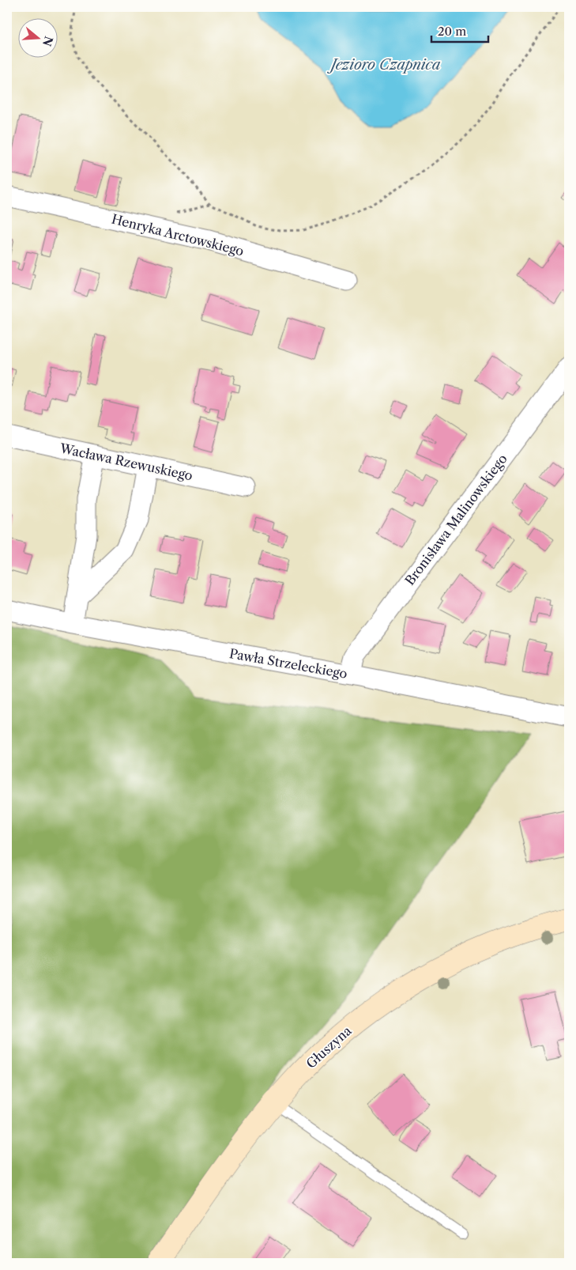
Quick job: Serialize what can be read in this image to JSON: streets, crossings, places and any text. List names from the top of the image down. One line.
{"streets":{"street":["Henryka Arctowskiego","Wacława Rzewuskiego","Bronisława Malinowskiego","Pawła Strzeleckiego","Głuszyna"]},"crossings":[["Bronisława Malinowskiego","Pawła Strzeleckiego"]],"water":["Jezioro Czapnica"],"scale_bar":"20 m","north":"right"}
